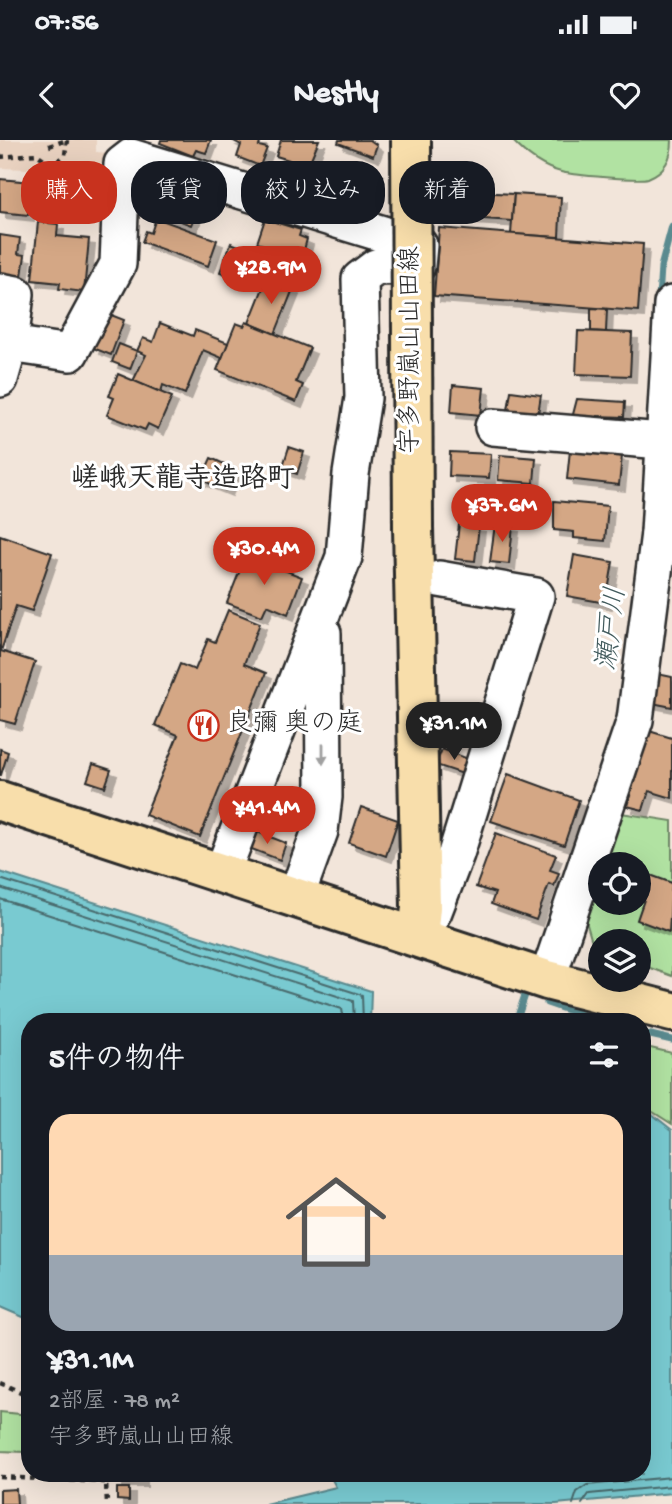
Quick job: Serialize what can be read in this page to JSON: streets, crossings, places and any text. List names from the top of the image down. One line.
{"streets":{"main road":["宇多野嵐山山田線"]},"districts":["嵯峨天龍寺造路町"],"water":["瀬戸川"],"places":{"restaurant":["良彌 奥の庭"]},"page":{"status":"07:56","header":"Nestly","chip":["購入","賃貸","絞り込み","新着"],"price":["¥28.9M","¥37.6M","¥30.4M","¥31.1M","¥41.4M"],"heading":"5件の物件","list":[{"name":"¥31.1M","note":"2部屋 · 78 m² · 宇多野嵐山山田線"}]}}
